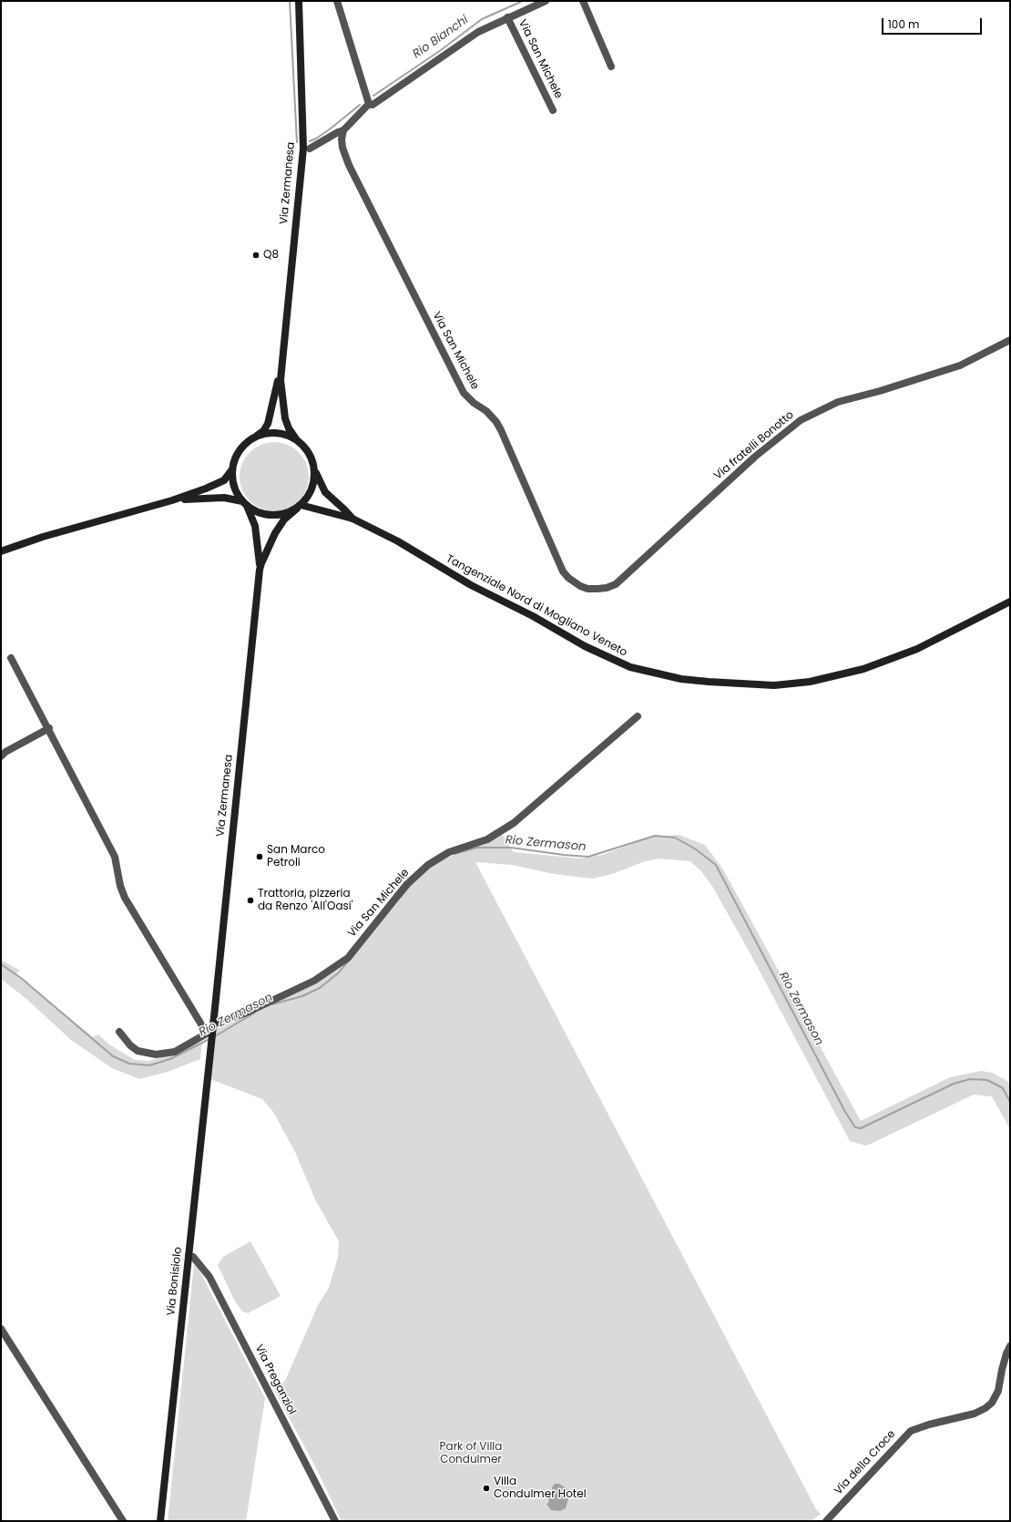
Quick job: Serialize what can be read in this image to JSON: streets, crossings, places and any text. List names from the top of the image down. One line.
{"streets":{"main road":["Via Zermanesa","Tangenziale Nord di Mogliano Veneto","Via Bonisiolo"],"street":["Via San Michele","Via fratelli Bonotto","Via Preganziol","Via della Croce"]},"crossings":[["Via San Michele","Via Zermanesa"],["Via San Michele","Via fratelli Bonotto"],["Via Zermanesa","Tangenziale Nord di Mogliano Veneto"],["Via Zermanesa","Via Bonisiolo"],["Via Bonisiolo","Via Preganziol"]],"water":["Rio Bianchi","Rio Zermason"],"parks":["Park of Villa Condulmer"],"places":["Q8","San Marco Petroli","Trattoria, pizzeria da Renzo 'All'Oasi'","Villa Condulmer Hotel"],"scale_bar":"100 m"}
